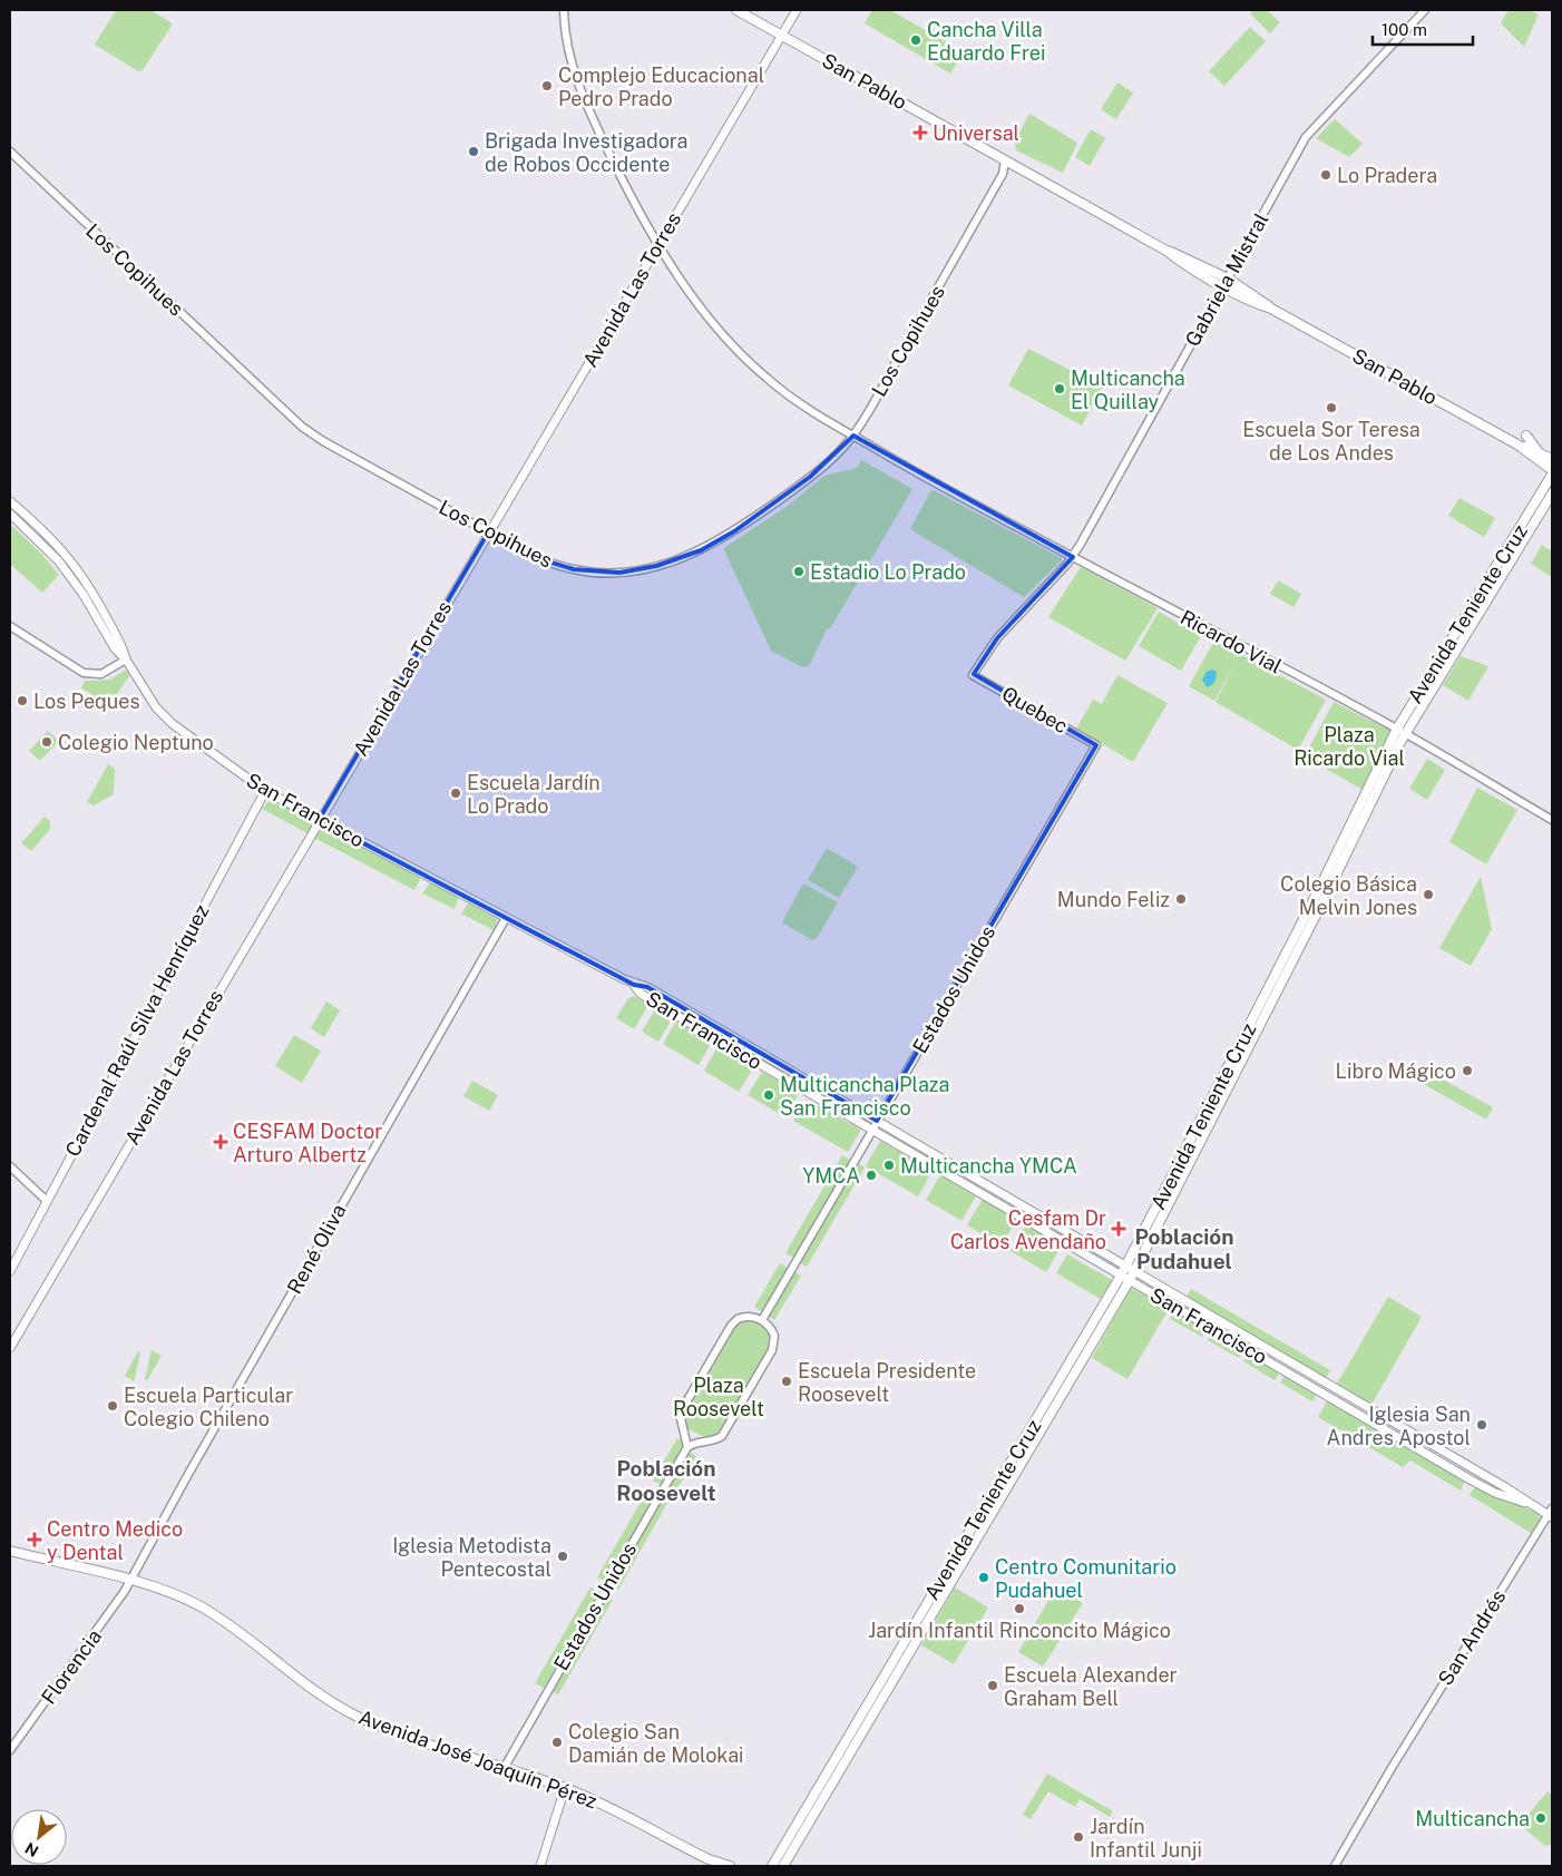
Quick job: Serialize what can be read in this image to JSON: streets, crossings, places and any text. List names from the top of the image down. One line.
{"streets":{"main road":["San Pablo","Avenida Las Torres","Avenida Teniente Cruz","San Francisco","Cardenal Raúl Silva Henríquez","Avenida José Joaquín Pérez"],"street":["Los Copihues","Gabriela Mistral","Ricardo Vial","Quebec","Estados Unidos","René Oliva","San Andrés","Florencia"]},"crossings":[["San Pablo","Los Copihues"],["San Pablo","Gabriela Mistral"],["San Pablo","Avenida Las Torres"],["San Pablo","Avenida Teniente Cruz"],["Los Copihues","Avenida Las Torres"],["Los Copihues","Ricardo Vial"],["Gabriela Mistral","Ricardo Vial"],["Gabriela Mistral","Quebec"],["Avenida Las Torres","Ricardo Vial"],["Avenida Las Torres","San Francisco"],["Avenida Teniente Cruz","Ricardo Vial"],["Avenida Teniente Cruz","San Francisco"],["Quebec","Estados Unidos"],["San Francisco","Estados Unidos"],["San Francisco","Cardenal Raúl Silva Henríquez"],["San Francisco","René Oliva"],["San Francisco","San Andrés"],["Estados Unidos","Avenida José Joaquín Pérez"],["René Oliva","Florencia"],["René Oliva","Avenida José Joaquín Pérez"],["Florencia","Avenida José Joaquín Pérez"]],"districts":["Población Pudahuel","Población Roosevelt"],"parks":["Plaza Ricardo Vial","Plaza Roosevelt"],"places":{"other":["Cancha Villa Eduardo Frei","Complejo Educacional Pedro Prado","Brigada Investigadora de Robos Occidente","Lo Pradera","Multicancha El Quillay","Escuela Sor Teresa de Los Andes","Estadio Lo Prado","Los Peques","Colegio Neptuno","Escuela Jardín Lo Prado","Colegio Básica Melvin Jones","Mundo Feliz","Libro Mágico","Multicancha Plaza San Francisco","Multicancha YMCA","YMCA","Escuela Presidente Roosevelt","Escuela Particular Colegio Chileno","Iglesia San Andres Apostol","Iglesia Metodista Pentecostal","Centro Comunitario Pudahuel","Jardín Infantil Rinconcito Mágico","Escuela Alexander Graham Bell","Colegio San Damián de Molokai","Multicancha","Jardín Infantil Junji"],"health":["Universal","CESFAM Doctor Arturo Albertz","Cesfam Dr Carlos Avendaño","Centro Medico y Dental"]},"scale_bar":"100 m","north":"bottom left"}
